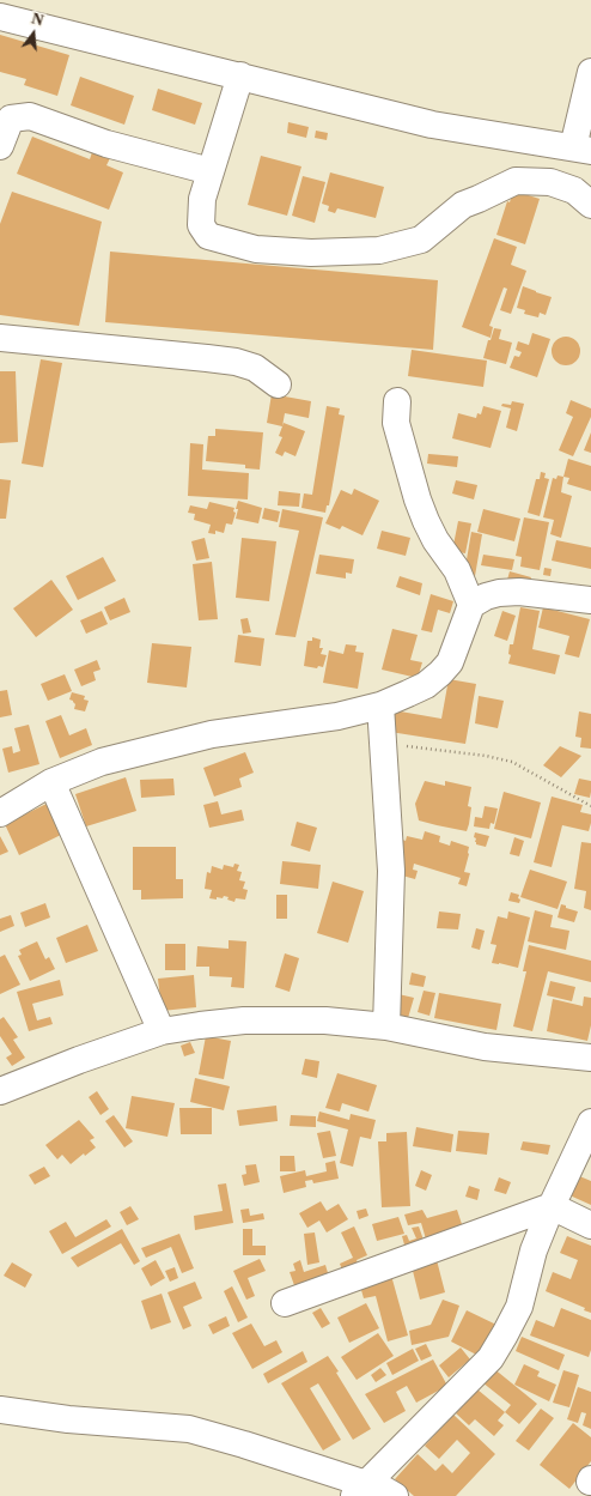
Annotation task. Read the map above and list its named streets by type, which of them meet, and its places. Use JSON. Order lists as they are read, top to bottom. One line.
{"north":"top"}
